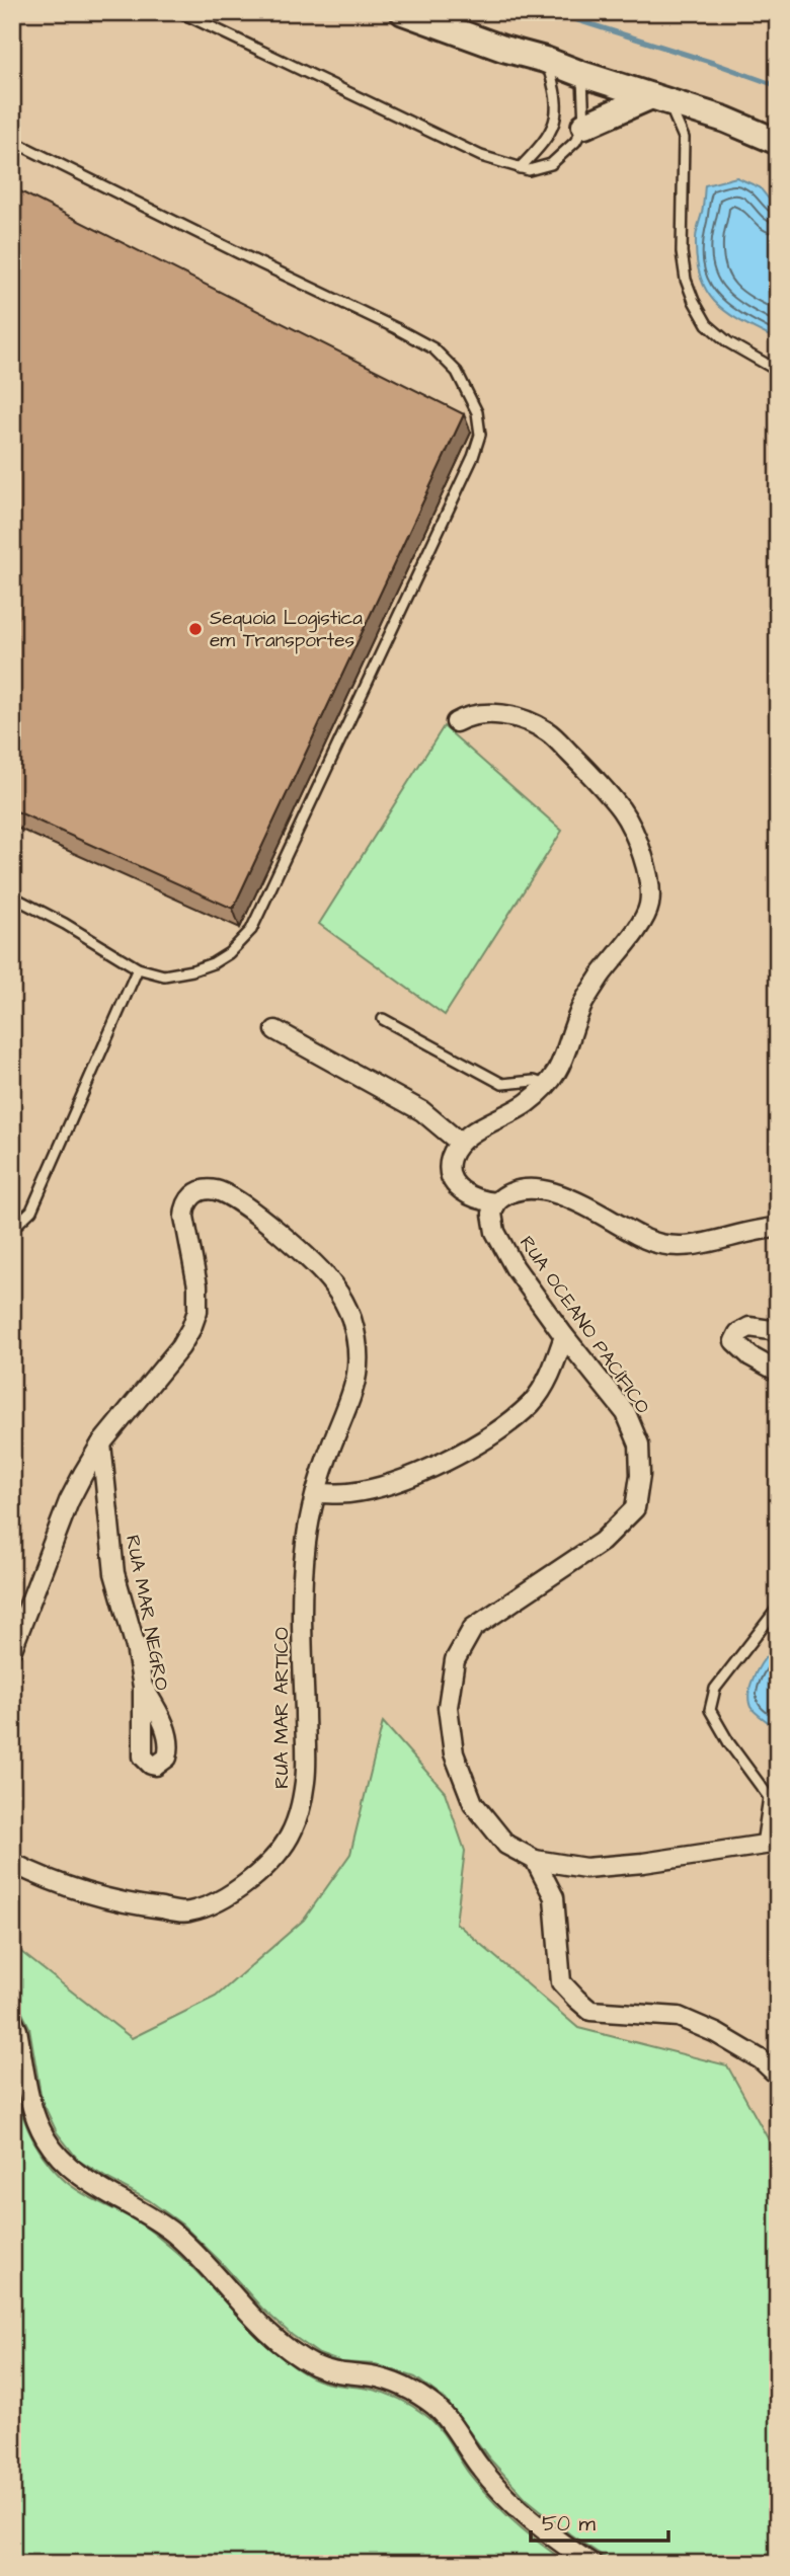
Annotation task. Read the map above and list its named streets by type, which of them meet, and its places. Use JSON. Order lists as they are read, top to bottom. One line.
{"streets":{"street":["RUA OCEANO PACÍFICO","RUA MAR NEGRO","RUA MAR ARTICO"]},"crossings":[["RUA MAR NEGRO","RUA MAR ARTICO"]],"places":["Sequoia Logistica em Transportes"],"scale_bar":"50 m"}
